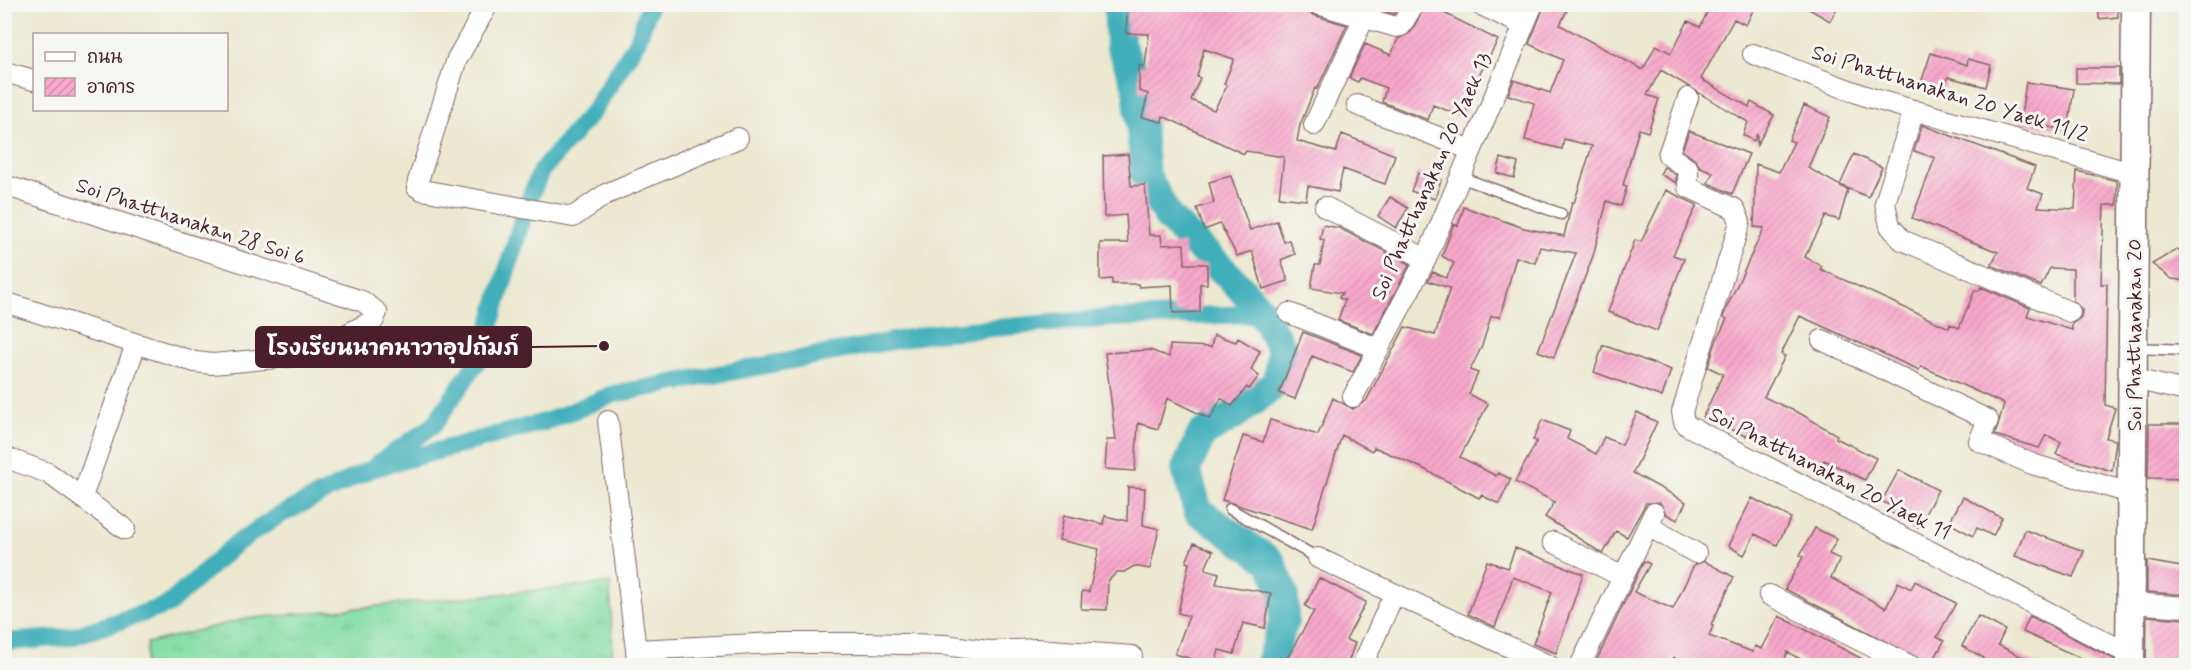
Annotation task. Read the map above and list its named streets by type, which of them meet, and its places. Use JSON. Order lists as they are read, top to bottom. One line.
{"streets":{"street":["Soi Phatthanakan 20 Yaek 11/2","Soi Phatthanakan 20 Yaek 13","Soi Phatthanakan 28 Soi 6","Soi Phatthanakan 20","Soi Phatthanakan 20 Yaek 11"]},"crossings":[["Soi Phatthanakan 20 Yaek 11/2","Soi Phatthanakan 20"],["Soi Phatthanakan 20","Soi Phatthanakan 20 Yaek 11"]],"places":["โรงเรียนนาคนาวาอุปถัมภ์"],"legend":["ถนน","อาคาร"]}
